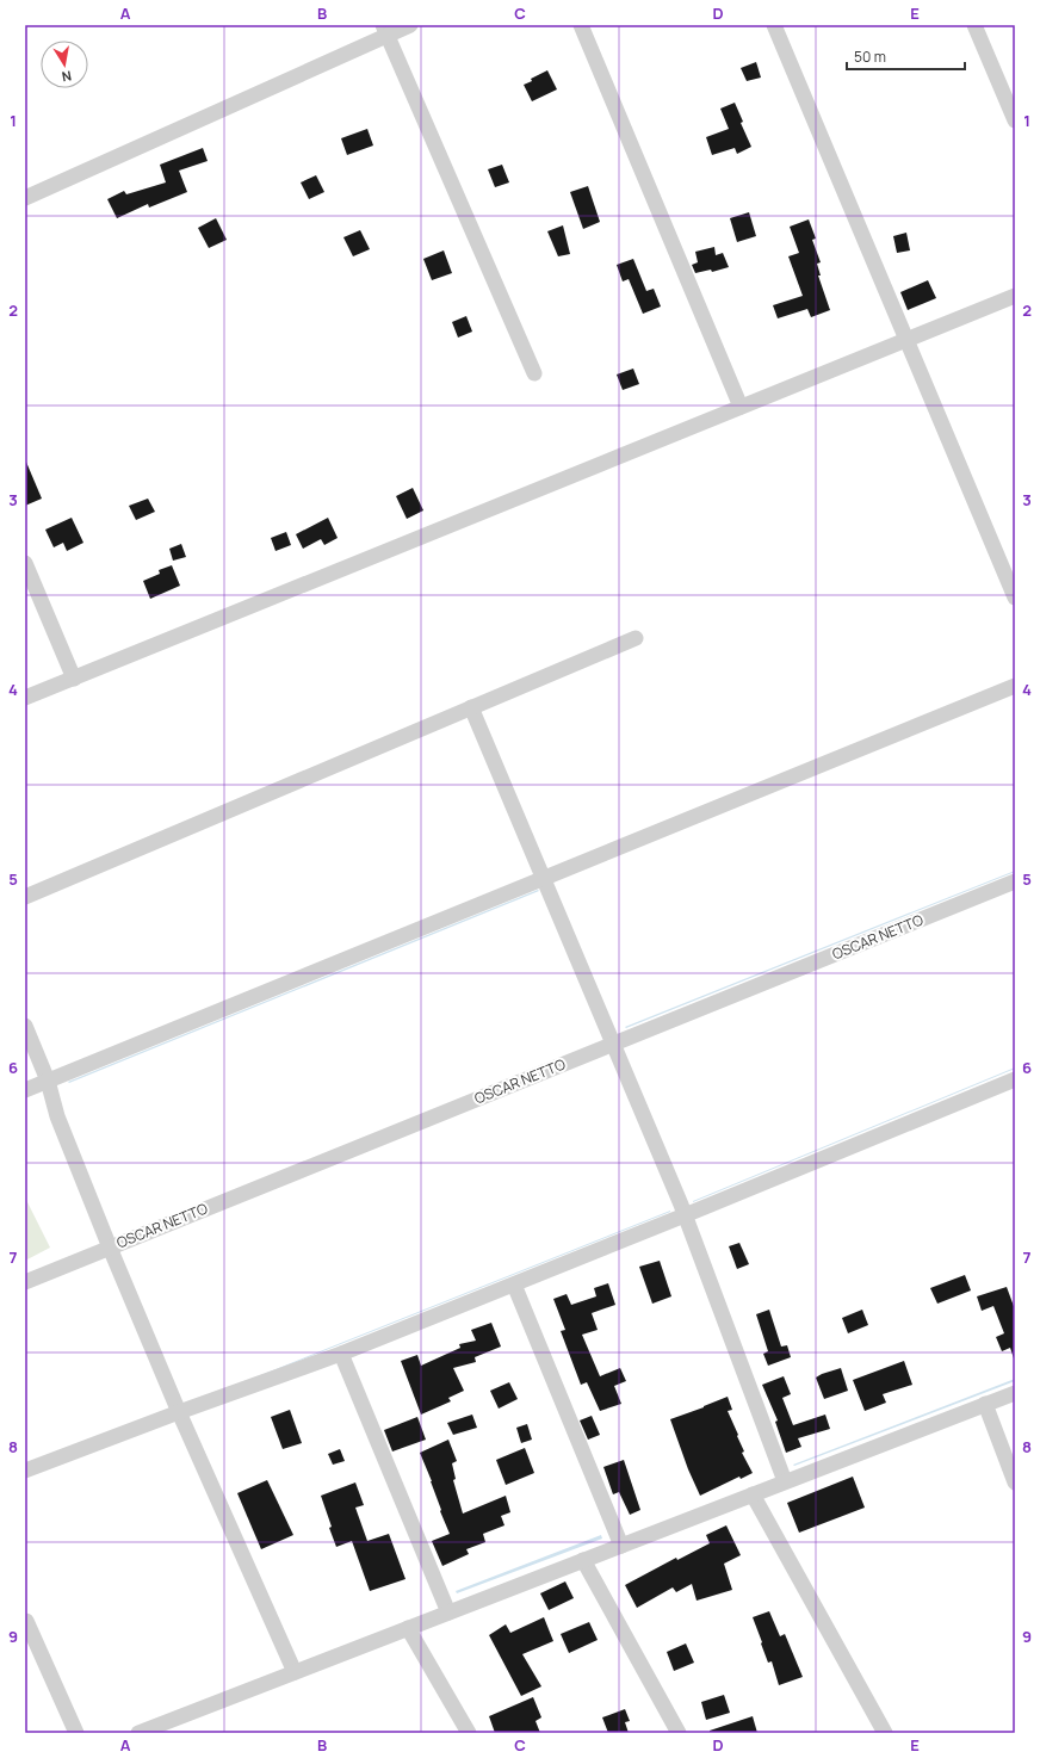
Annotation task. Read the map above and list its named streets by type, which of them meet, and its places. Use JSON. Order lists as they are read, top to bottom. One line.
{"streets":{"street":["OSCAR NETTO"]},"scale_bar":"50 m","north":"bottom","grid":{"columns":["A","B","C","D","E"],"rows":["1","2","3","4","5","6","7","8","9"]}}
